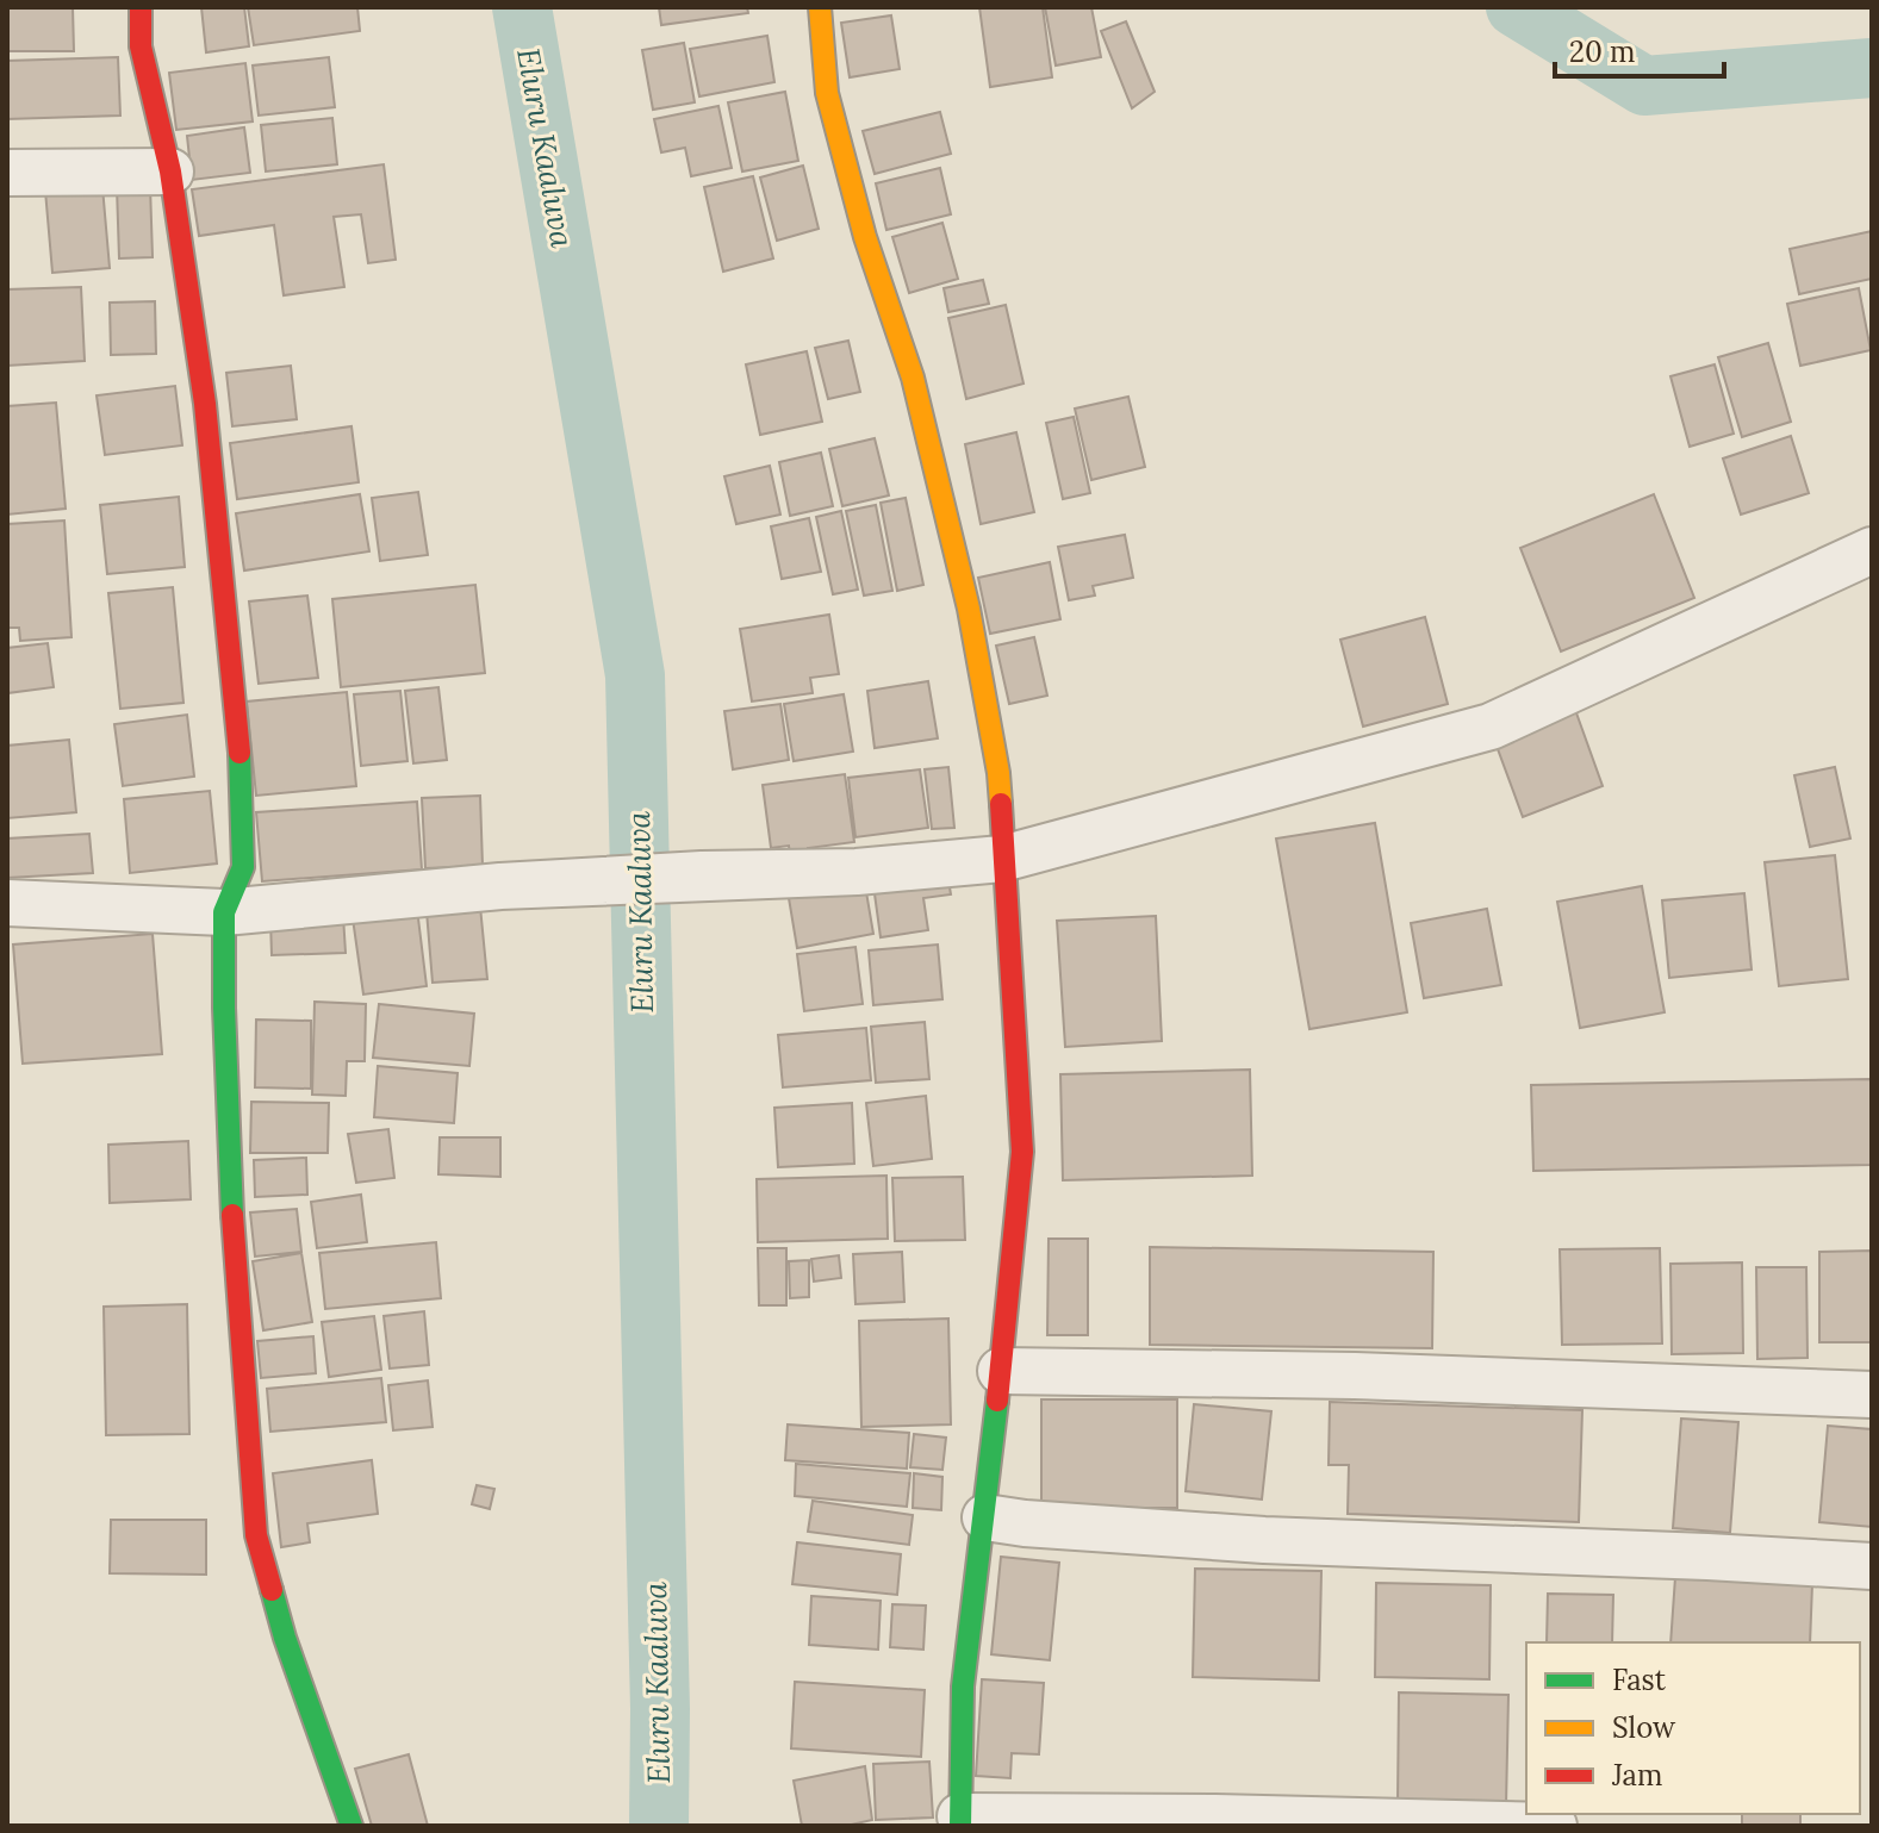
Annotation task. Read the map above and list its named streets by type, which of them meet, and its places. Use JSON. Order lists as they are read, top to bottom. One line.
{"water":["Eluru Kaaluva"],"legend":["Fast","Slow","Jam"],"scale_bar":"20 m"}
